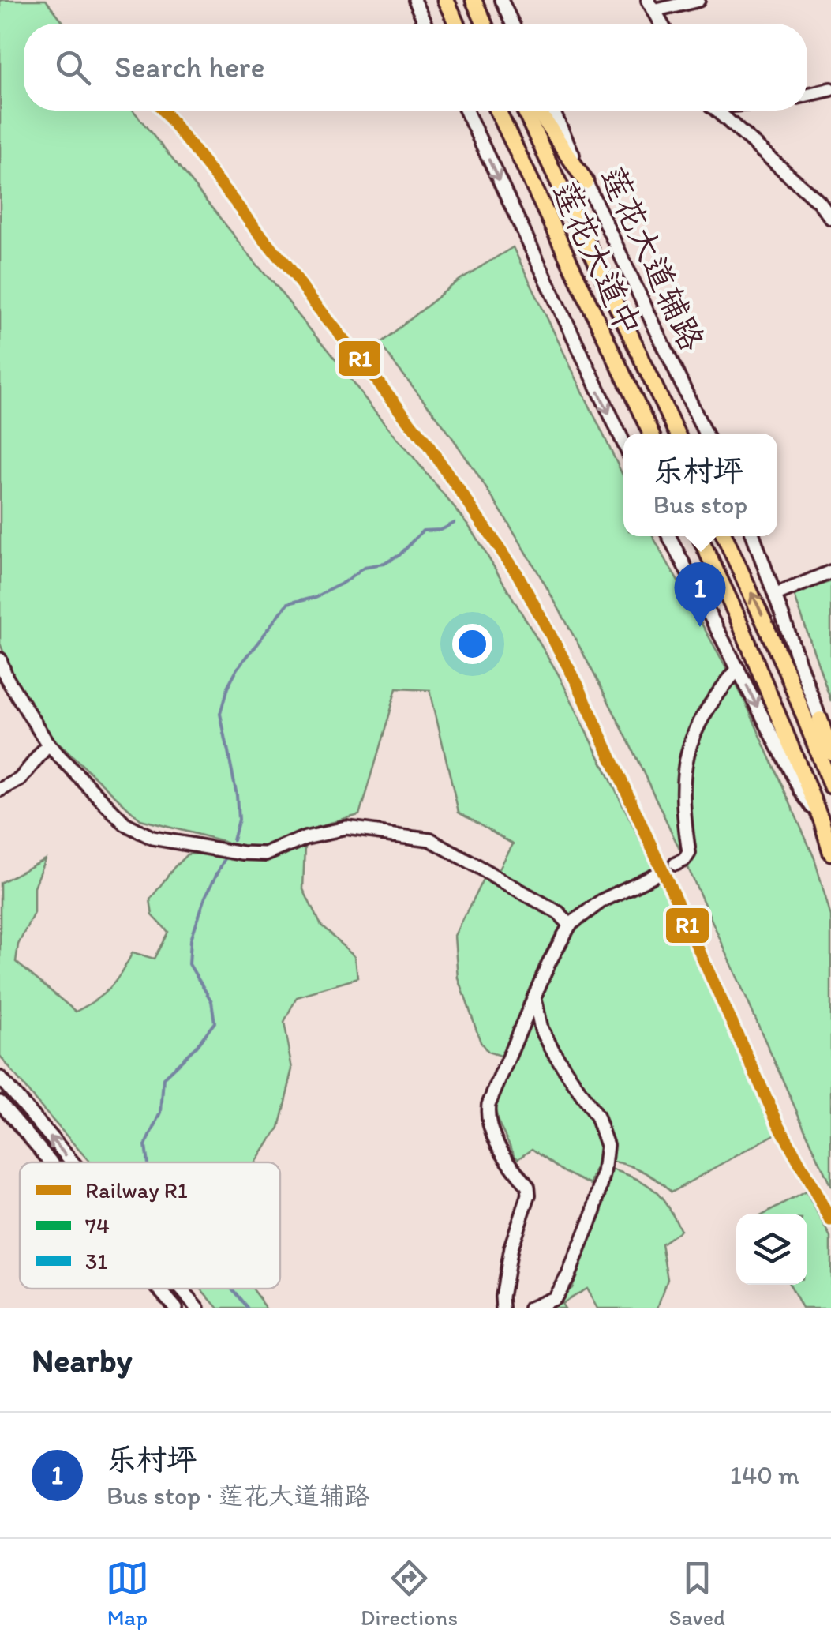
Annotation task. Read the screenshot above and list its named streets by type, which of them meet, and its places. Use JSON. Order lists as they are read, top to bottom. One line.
{"streets":{"main road":["莲花大道中"],"street":["莲花大道辅路"]},"lines":["rail line R1"],"legend":["Railway R1","74","31"],"page":{"search":"Search here","popup":["乐村坪","Bus stop"],"pins":"1","heading":"Nearby","list":[{"mark":"1","name":"乐村坪","note":"Bus stop · 莲花大道辅路","value":"140 m"}],"nav":["Map","Directions","Saved"]}}
